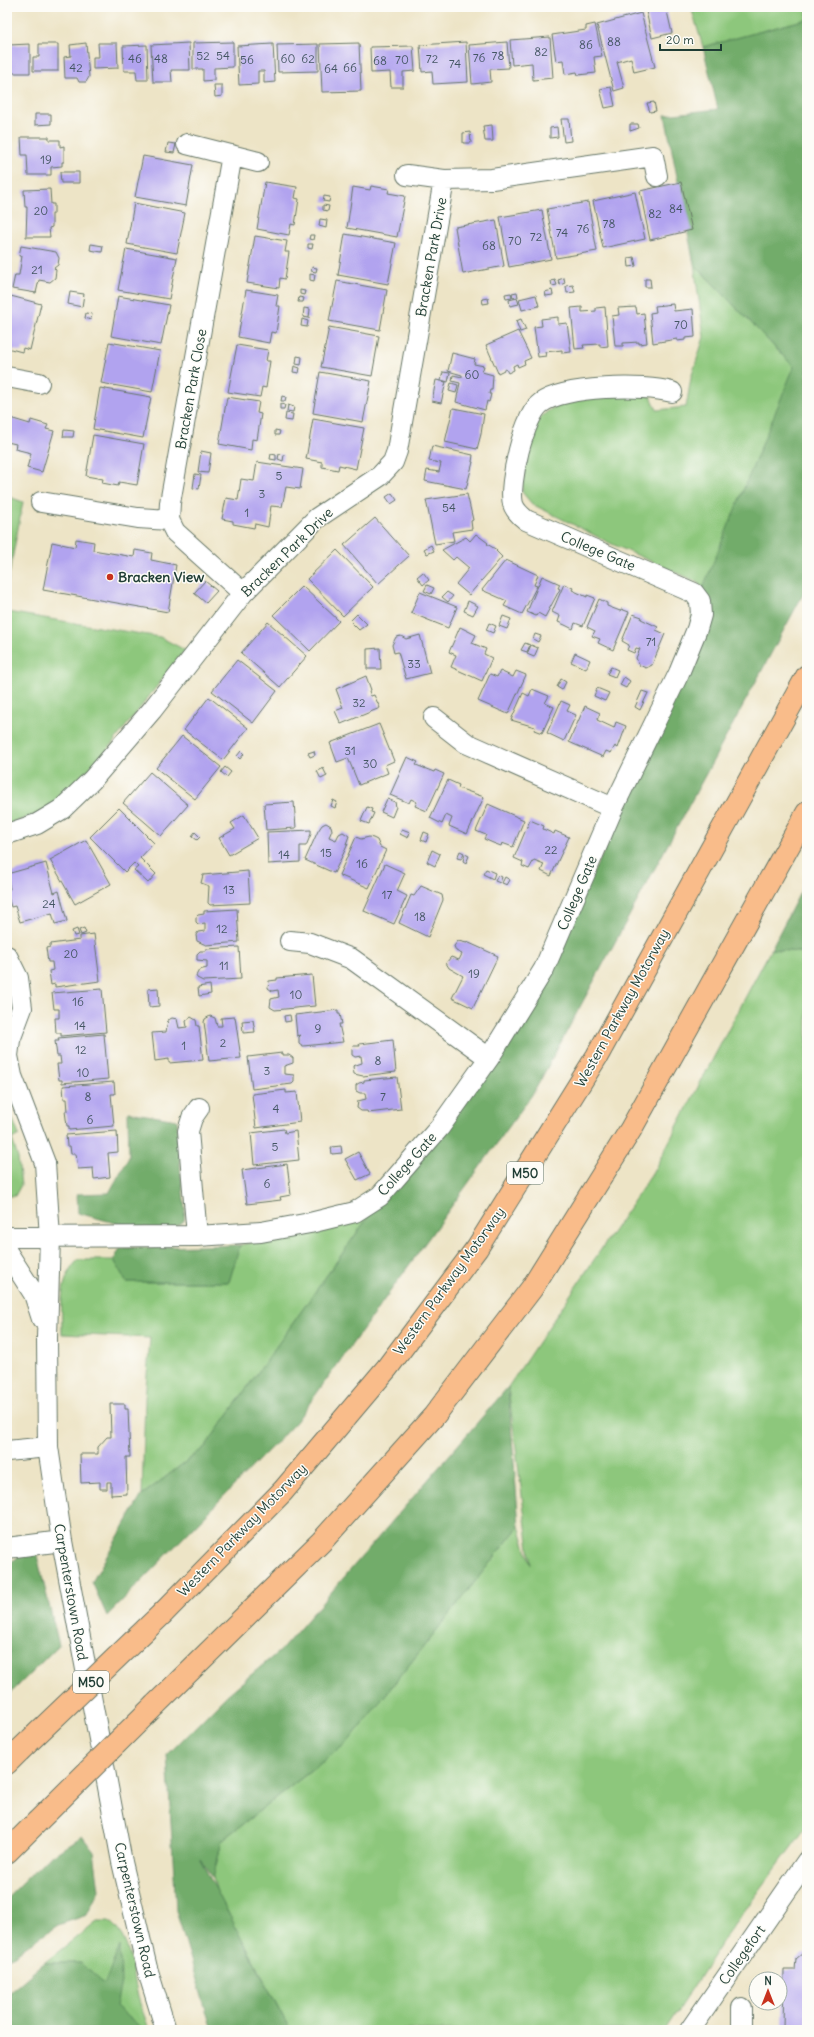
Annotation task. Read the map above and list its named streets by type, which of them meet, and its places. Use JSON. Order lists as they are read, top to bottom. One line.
{"streets":{"highway":["Western Parkway Motorway","M50"],"street":["Bracken Park Drive","Bracken Park Close","College Gate","Carpenterstown Road","Collegefort"]},"crossings":[["College Gate","Carpenterstown Road"]],"places":["Bracken View"],"house_numbers":["88","86","82","52","54","78","76","46","48","60","62","72","56","70","68","74","42","66","64","19","84","20","82","78","76","74","72","70","68","21","70","60","5","3","54","1","71","33","32","31","30","22","15","14","16","13","17","24","18","12","20","11","19","10","16","14","9","2","1","12","8","3","10","8","7","4","6","5","6"],"scale_bar":"20 m","north":"top"}
